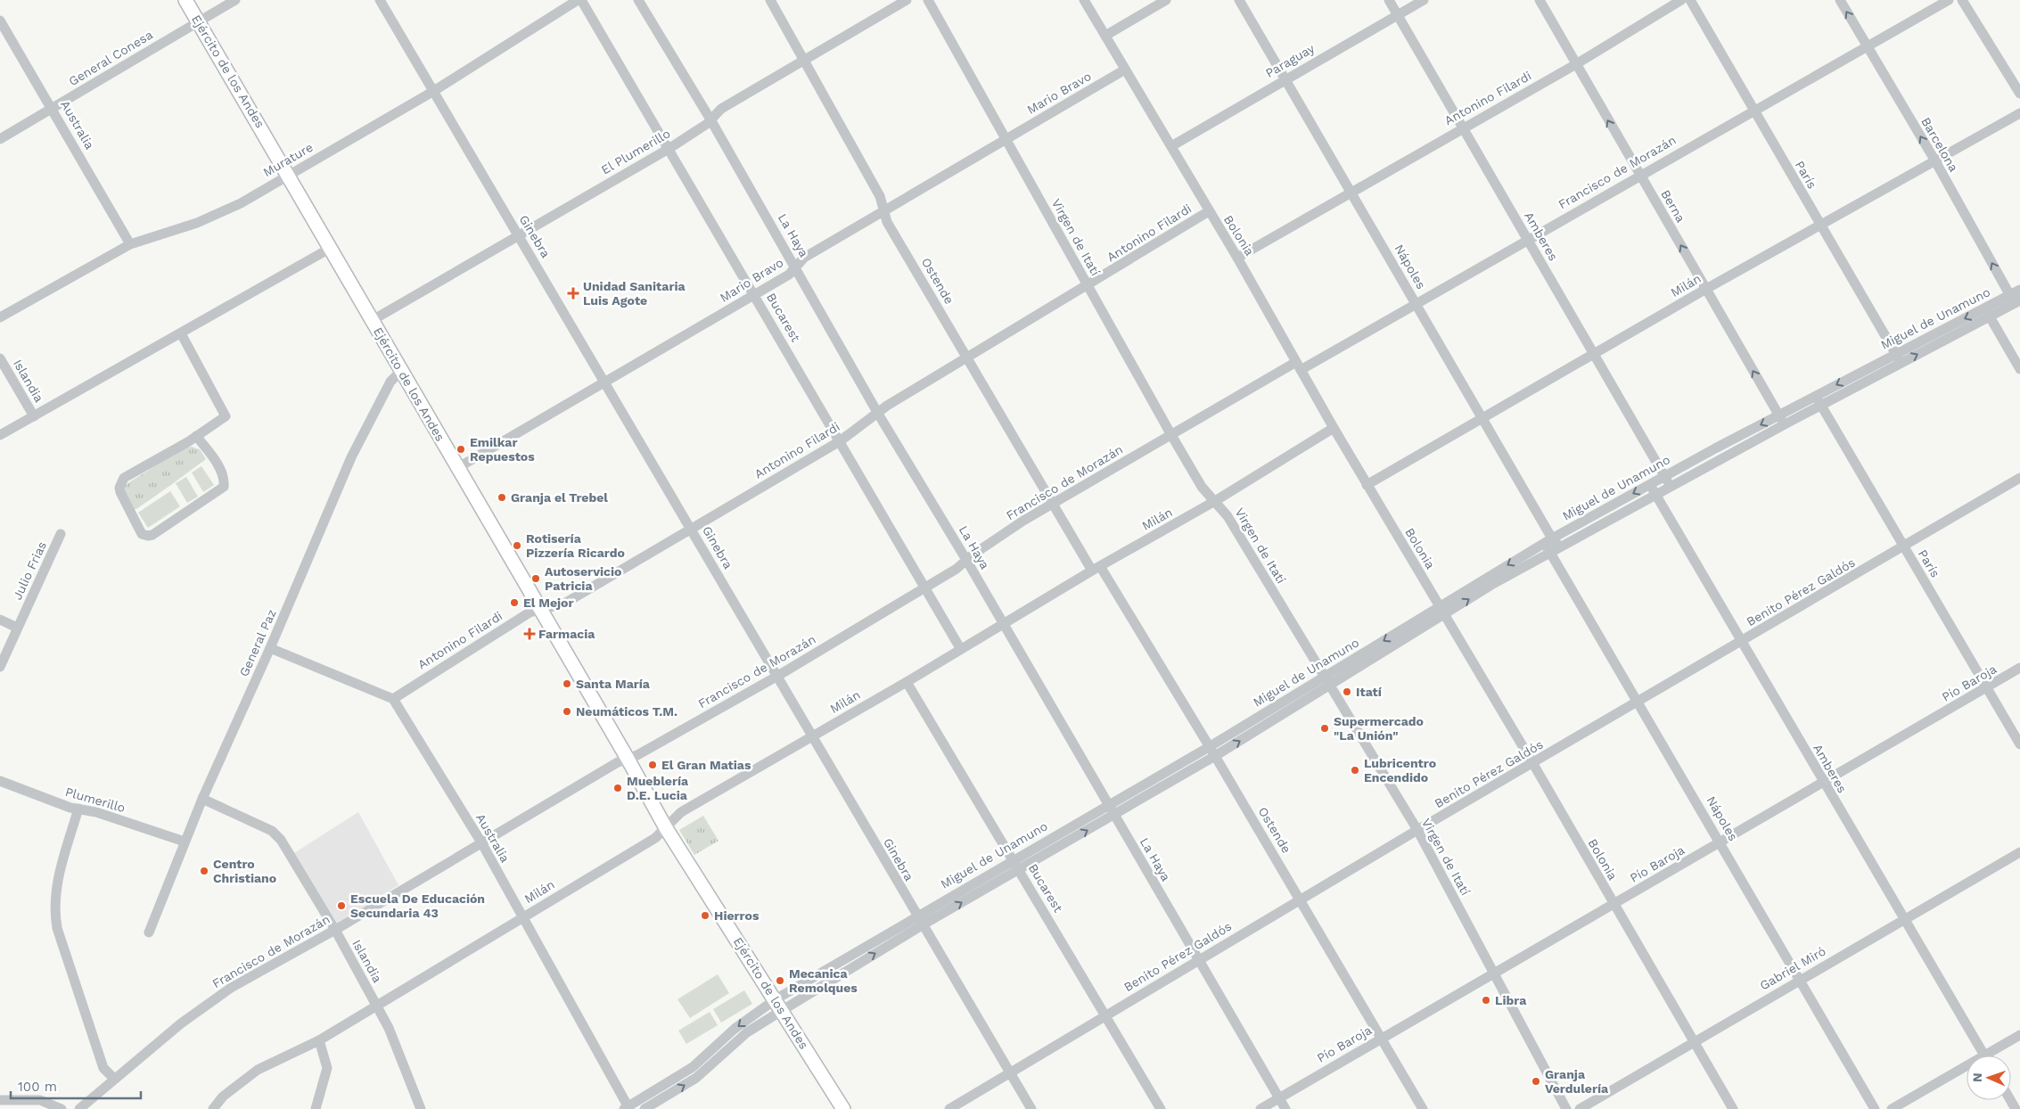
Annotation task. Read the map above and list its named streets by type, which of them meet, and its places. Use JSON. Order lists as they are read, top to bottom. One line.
{"streets":{"main road":["Ejército de los Andes"],"street":["General Conesa","Paraguay","Mario Bravo","Antonino Filardi","Australia","Barcelona","El Plumerillo","Murature","Francisco de Morazán","París","Berna","La Haya","Bolonia","Ginebra","Amberes","Virgen de Itatí","Nápoles","Ostende","Milán","Bucarest","Miguel de Unamuno","Islandia","Julio Frias","Benito Pérez Galdós","General Paz","Pío Baroja","Plumerillo","Gabriel Miró"]},"crossings":[["General Conesa","Ejército de los Andes"],["General Conesa","Australia"],["Paraguay","Bolonia"],["Paraguay","Amberes"],["Paraguay","Nápoles"],["Ejército de los Andes","Mario Bravo"],["Ejército de los Andes","Antonino Filardi"],["Ejército de los Andes","El Plumerillo"],["Ejército de los Andes","Murature"],["Ejército de los Andes","Francisco de Morazán"],["Ejército de los Andes","Milán"],["Ejército de los Andes","Miguel de Unamuno"],["Ejército de los Andes","General Paz"],["Mario Bravo","La Haya"],["Mario Bravo","Bolonia"],["Mario Bravo","Ginebra"],["Mario Bravo","Virgen de Itatí"],["Mario Bravo","Ostende"],["Mario Bravo","Bucarest"],["Antonino Filardi","Australia"],["Antonino Filardi","Berna"],["Antonino Filardi","La Haya"],["Antonino Filardi","Bolonia"],["Antonino Filardi","Ginebra"],["Antonino Filardi","Amberes"],["Antonino Filardi","Virgen de Itatí"],["Antonino Filardi","Nápoles"],["Antonino Filardi","Ostende"],["Antonino Filardi","Bucarest"],["Australia","Murature"],["Australia","Francisco de Morazán"],["Australia","Milán"],["Australia","Miguel de Unamuno"],["Barcelona","Francisco de Morazán"],["Barcelona","Milán"],["Barcelona","Miguel de Unamuno"],["El Plumerillo","La Haya"],["El Plumerillo","Ginebra"],["El Plumerillo","Ostende"],["El Plumerillo","Bucarest"],["Murature","Ginebra"],["Francisco de Morazán","París"],["Francisco de Morazán","Berna"],["Francisco de Morazán","La Haya"],["Francisco de Morazán","Bolonia"],["Francisco de Morazán","Ginebra"],["Francisco de Morazán","Amberes"],["Francisco de Morazán","Virgen de Itatí"],["Francisco de Morazán","Nápoles"],["Francisco de Morazán","Ostende"],["Francisco de Morazán","Bucarest"],["Francisco de Morazán","Islandia"],["París","Milán"],["París","Miguel de Unamuno"],["París","Benito Pérez Galdós"],["París","Pío Baroja"],["Berna","Milán"],["Berna","Miguel de Unamuno"],["La Haya","Milán"],["La Haya","Miguel de Unamuno"],["La Haya","Benito Pérez Galdós"],["La Haya","Pío Baroja"],["Bolonia","Milán"],["Bolonia","Miguel de Unamuno"],["Bolonia","Benito Pérez Galdós"],["Bolonia","Pío Baroja"],["Bolonia","Gabriel Miró"],["Ginebra","Milán"],["Ginebra","Miguel de Unamuno"],["Ginebra","Benito Pérez Galdós"],["Amberes","Milán"],["Amberes","Miguel de Unamuno"],["Amberes","Benito Pérez Galdós"],["Amberes","Pío Baroja"],["Amberes","Gabriel Miró"],["Virgen de Itatí","Milán"],["Virgen de Itatí","Miguel de Unamuno"],["Virgen de Itatí","Benito Pérez Galdós"],["Virgen de Itatí","Pío Baroja"],["Nápoles","Milán"],["Nápoles","Miguel de Unamuno"],["Nápoles","Benito Pérez Galdós"],["Nápoles","Pío Baroja"],["Nápoles","Gabriel Miró"],["Ostende","Milán"],["Ostende","Miguel de Unamuno"],["Ostende","Benito Pérez Galdós"],["Ostende","Pío Baroja"],["Milán","Bucarest"],["Milán","Islandia"],["Bucarest","Miguel de Unamuno"],["Bucarest","Benito Pérez Galdós"],["Islandia","General Paz"],["General Paz","Plumerillo"]],"one_way":["Barcelona","Berna"],"places":{"health":["Unidad Sanitaria Luis Agote","Farmacia"],"other":["Emilkar Repuestos","Granja el Trebel","Rotisería Pizzería Ricardo","Autoservicio Patricia","El Mejor","Santa María","Itatí","Neumáticos T.M.","Supermercado \"La Unión\"","El Gran Matias","Lubricentro Encendido","Mueblería D.E. Lucia","Centro Christiano","Escuela De Educación Secundaria 43","Hierros","Mecanica Remolques","Libra","Granja Verdulería"]},"scale_bar":"100 m","north":"left"}
